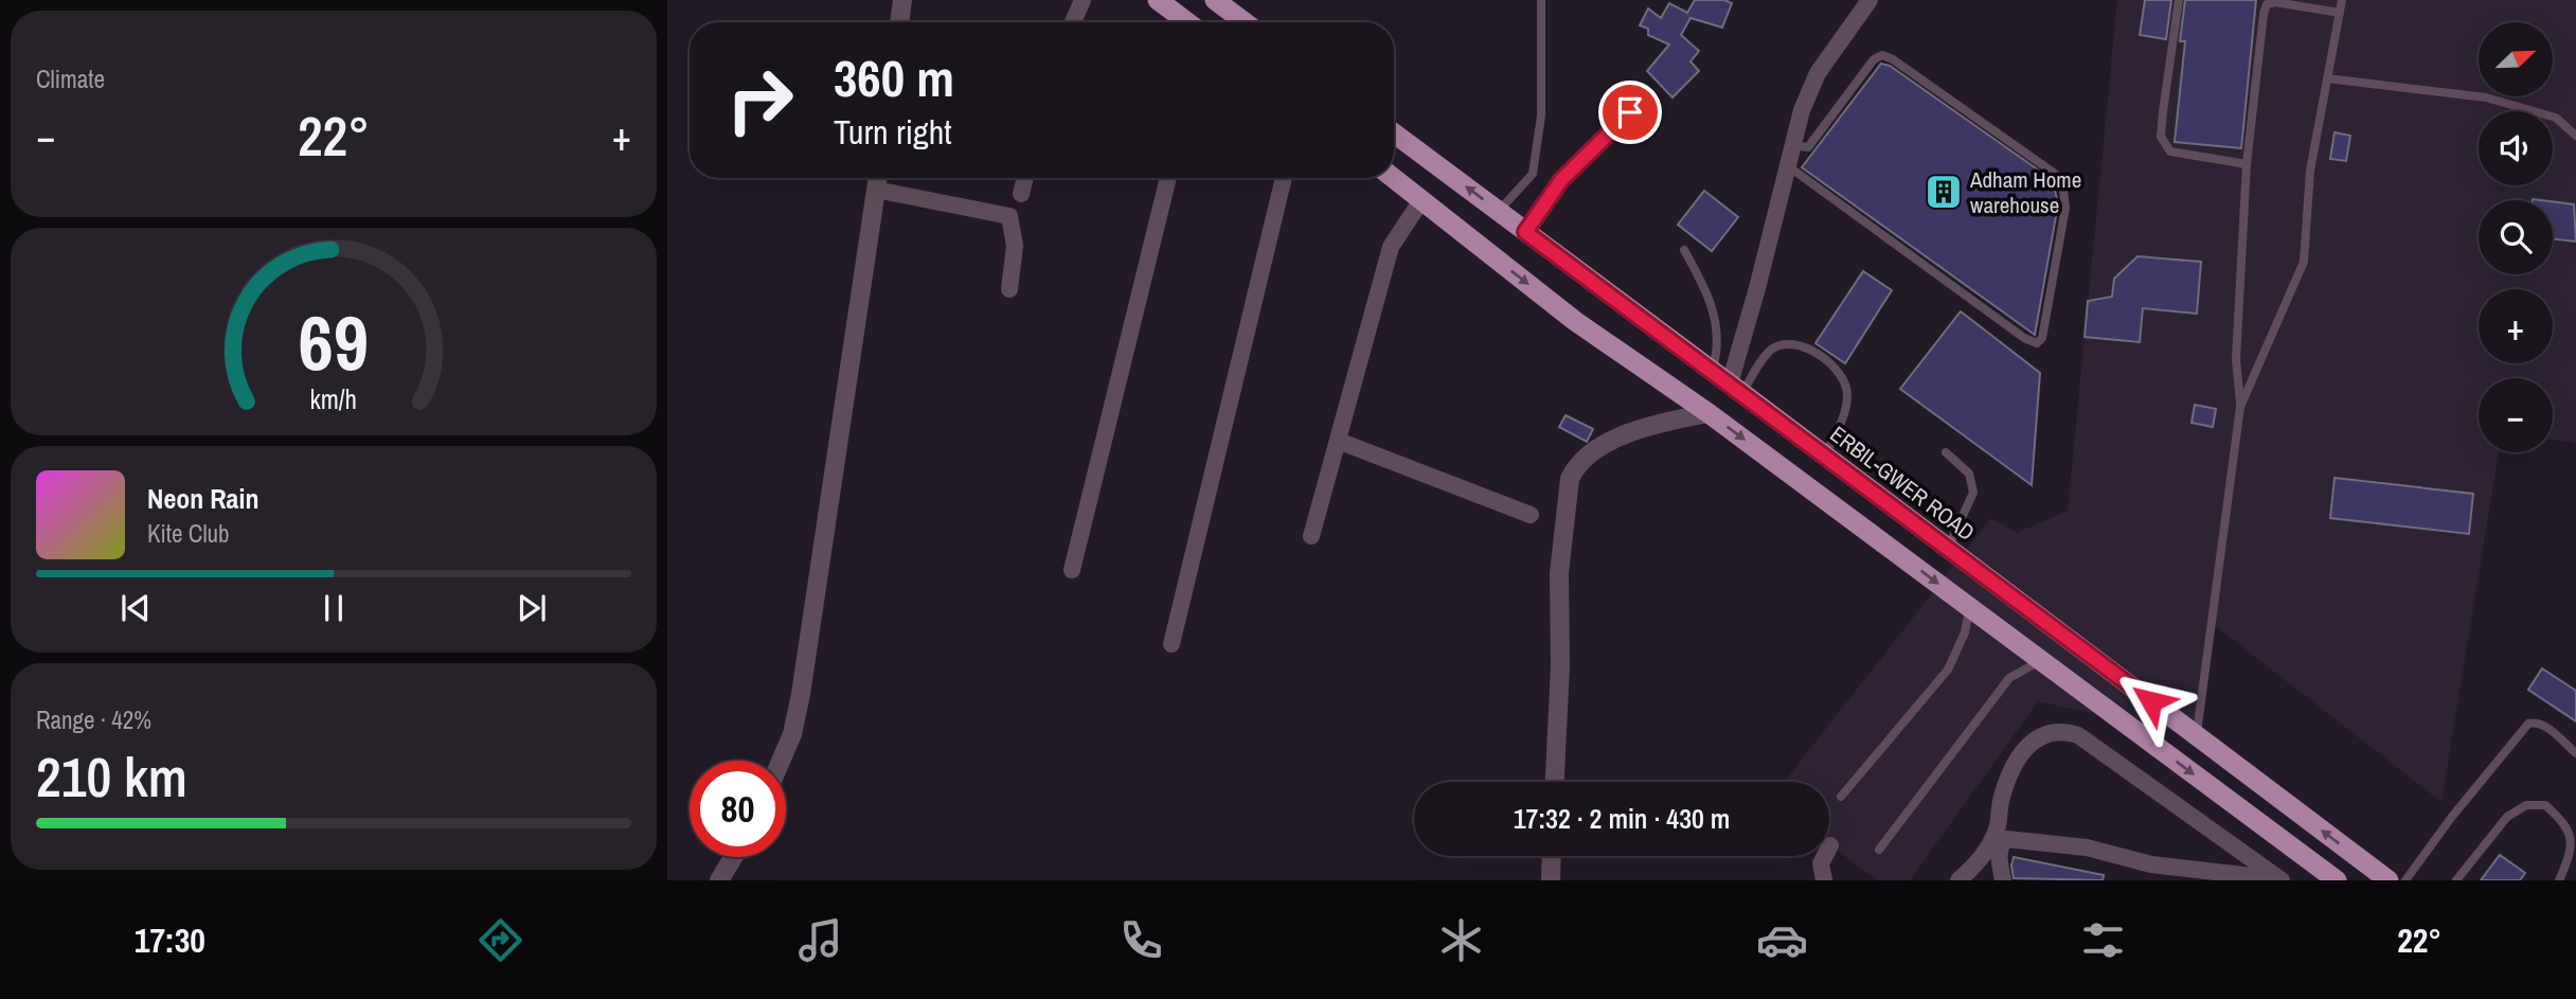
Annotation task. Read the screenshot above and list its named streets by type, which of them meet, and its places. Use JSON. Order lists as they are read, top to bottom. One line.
{"streets":{"highway":["ERBIL-GWER ROAD"]},"places":{"building":["Adham Home warehouse"]},"north":"top right","page":{"tile":["Climate",["Range · 42%","210 km"]],"map_buttons":["+","−"],"turn":["360 m","Turn right"],"heat":["−","22°","+"],"song":["Neon Rain","Kite Club"],"limit":"80","trip":"17:32 · 2 min · 430 m","tabs":["17:30","22°"],"gauge":["69","km/h"]}}
